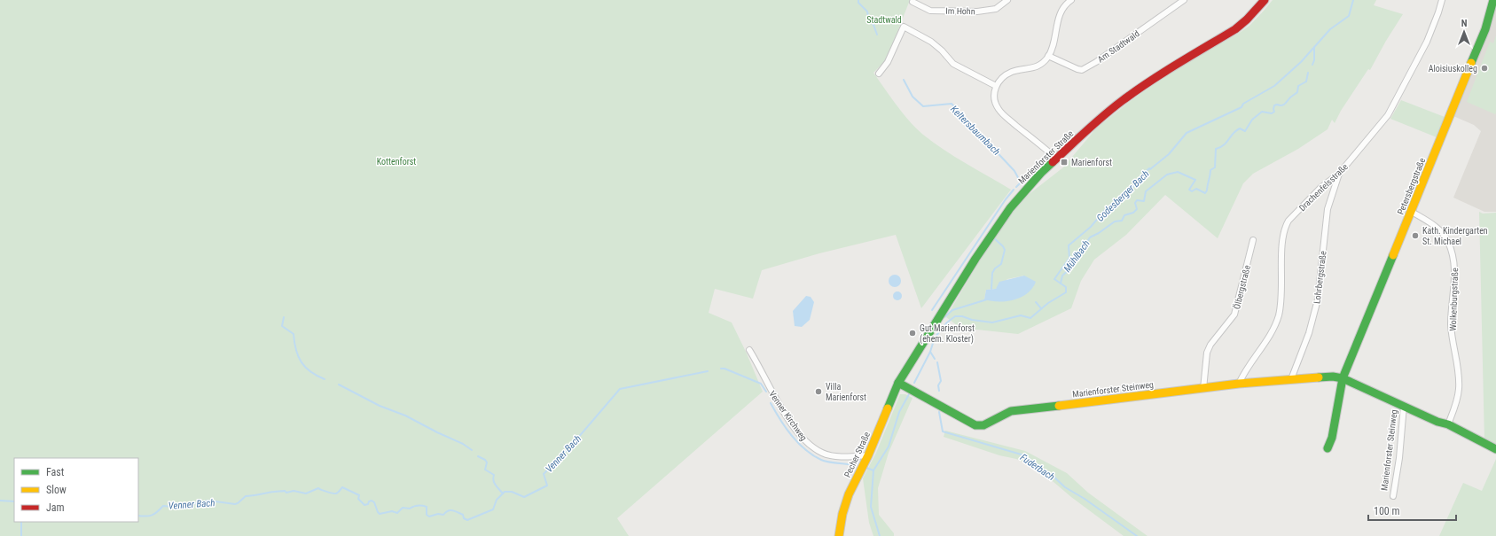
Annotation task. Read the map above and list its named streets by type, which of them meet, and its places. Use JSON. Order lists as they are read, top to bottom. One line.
{"streets":{"street":["Im Hohn","Am Stadtwald","Marienforster Straße","Petersbergstraße","Drachenfelsstraße","Lohrbergstraße","Ölbergstraße","Wolkenburgstraße","Marienforster Steinweg","Venner Kirchweg","Pecher Straße"]},"crossings":[["Marienforster Straße","Marienforster Steinweg"],["Marienforster Straße","Pecher Straße"],["Petersbergstraße","Wolkenburgstraße"],["Petersbergstraße","Marienforster Steinweg"],["Drachenfelsstraße","Lohrbergstraße"],["Drachenfelsstraße","Marienforster Steinweg"],["Lohrbergstraße","Marienforster Steinweg"],["Ölbergstraße","Marienforster Steinweg"],["Wolkenburgstraße","Marienforster Steinweg"],["Marienforster Steinweg","Pecher Straße"],["Venner Kirchweg","Pecher Straße"]],"water":["Keltersbaumbach","Godesberger Bach","Mühlbach","Venner Bach","Fuderbach"],"parks":["Stadtwald","Kottenforst"],"places":{"other":["Aloisiuskolleg","Kath. Kindergarten St. Michael","Gut Marienforst (ehem. Kloster)","Villa Marienforst"],"transit":["Marienforst"]},"legend":["Fast","Slow","Jam"],"scale_bar":"100 m","north":"top"}
